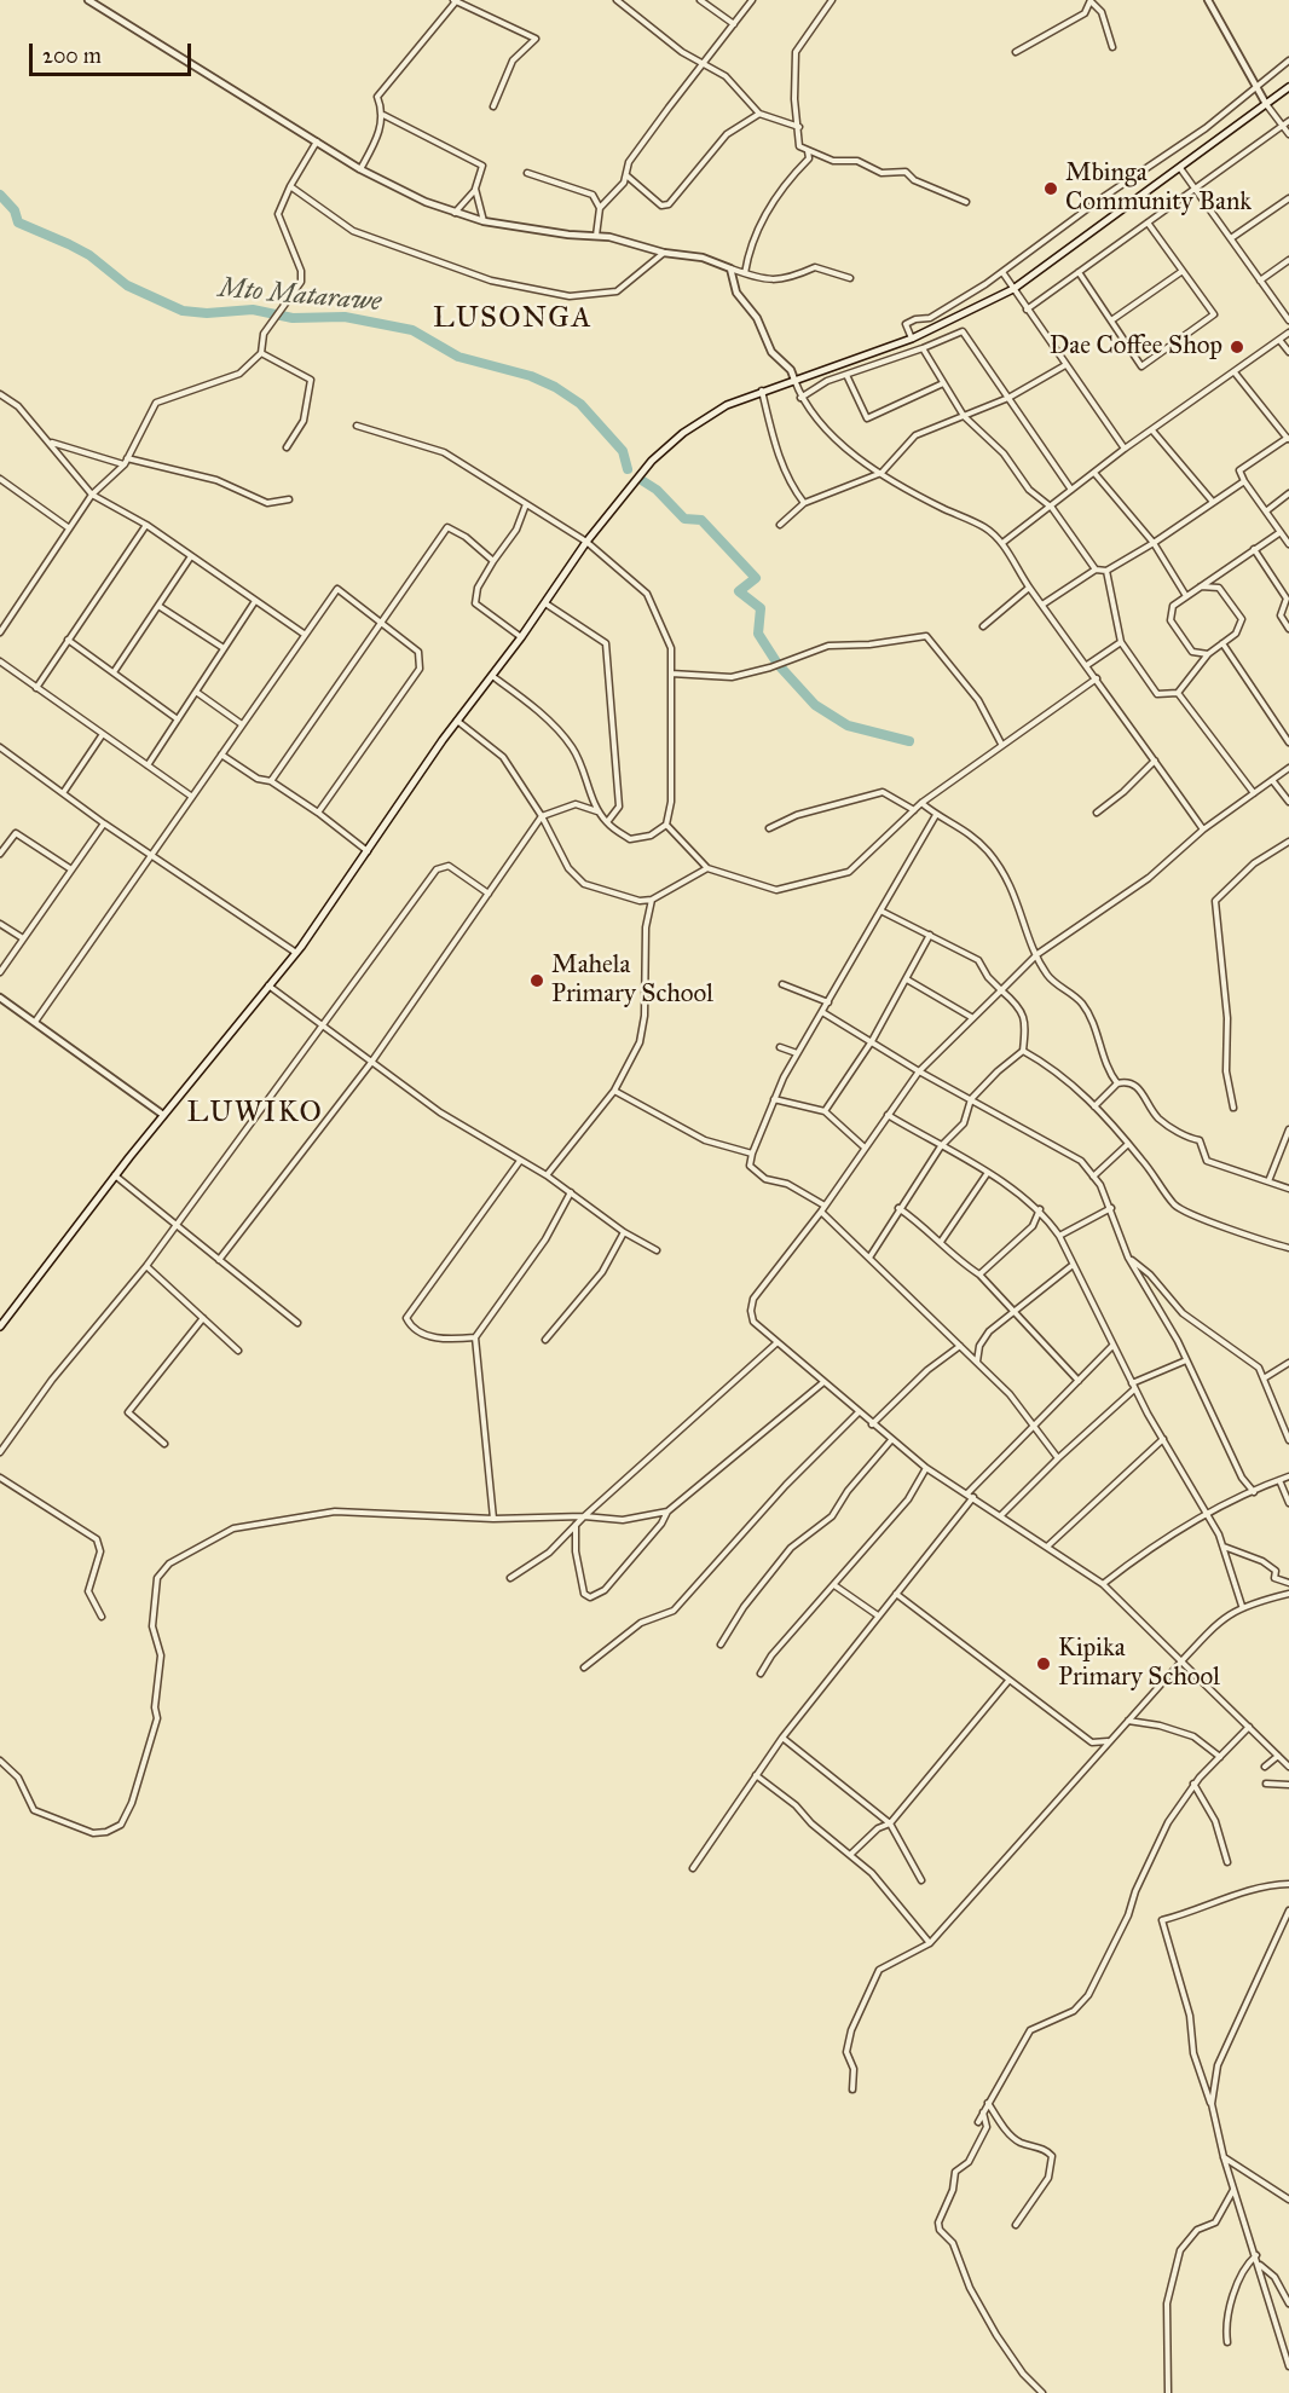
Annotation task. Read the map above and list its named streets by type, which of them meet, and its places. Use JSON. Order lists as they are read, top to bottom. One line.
{"districts":["LUSONGA","LUWIKO"],"water":["Mto Matarawe"],"places":["Mbinga Community Bank","Dae Coffee Shop","Mahela Primary School","Kipika Primary School"],"scale_bar":"200 m"}
